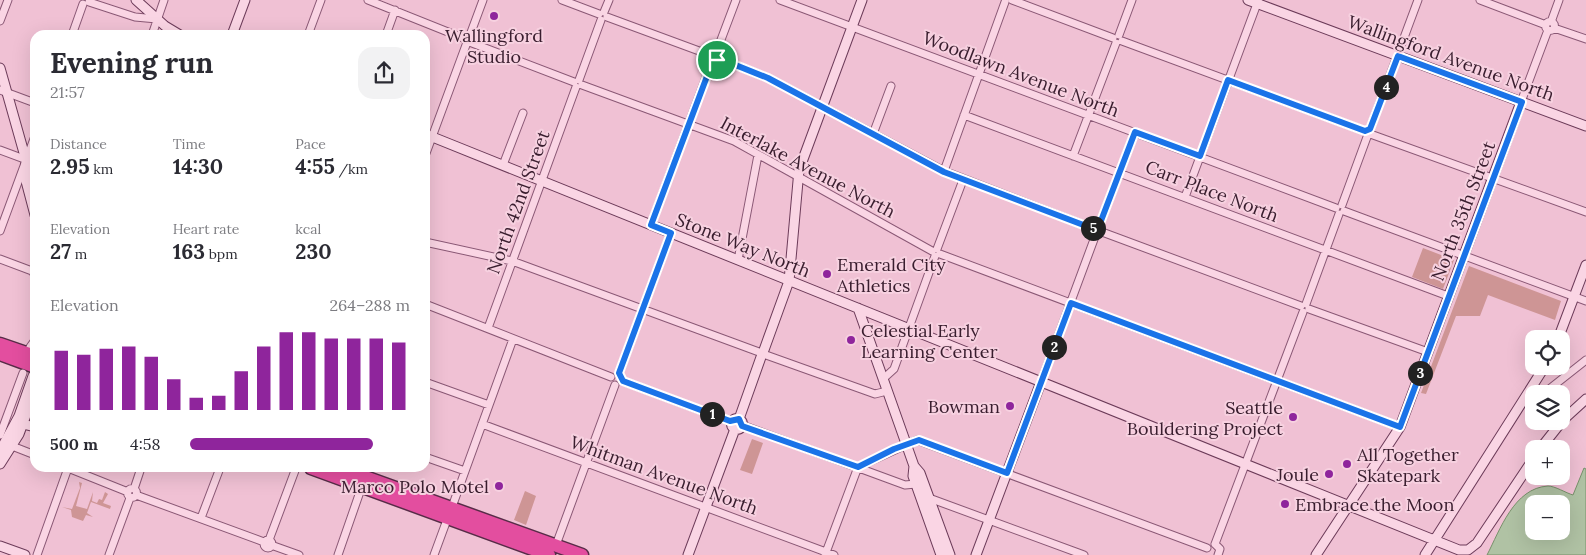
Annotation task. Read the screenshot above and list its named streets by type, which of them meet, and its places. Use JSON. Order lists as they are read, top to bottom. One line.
{"streets":{"street":["Wallingford Avenue North","Woodlawn Avenue North","Interlake Avenue North","Carr Place North","North 42nd Street","North 35th Street","Stone Way North","Whitman Avenue North"]},"crossings":[["Wallingford Avenue North","North 35th Street"],["Woodlawn Avenue North","North 35th Street"],["Interlake Avenue North","North 42nd Street"],["Interlake Avenue North","North 35th Street"],["Carr Place North","North 35th Street"],["North 42nd Street","Stone Way North"],["North 35th Street","Stone Way North"]],"places":["Wallingford Studio","Emerald City Athletics","Celestial Early Learning Center","Bowman","Seattle Bouldering Project","All Together Skatepark","Joule","Marco Polo Motel","Embrace the Moon"],"page":{"heading":["Evening run","21:57"],"pins":["4","5","2","3","1"],"stats":[["Distance","2.95 km"],["Time","14:30"],["Pace","4:55 /km"],["Elevation","27 m"],["Heart rate","163 bpm"],["kcal","230"]],"chart":["Elevation","264–288 m"],"map_buttons":["+","−"],"list":[{"name":"500 m","note":"4:58"}]}}
